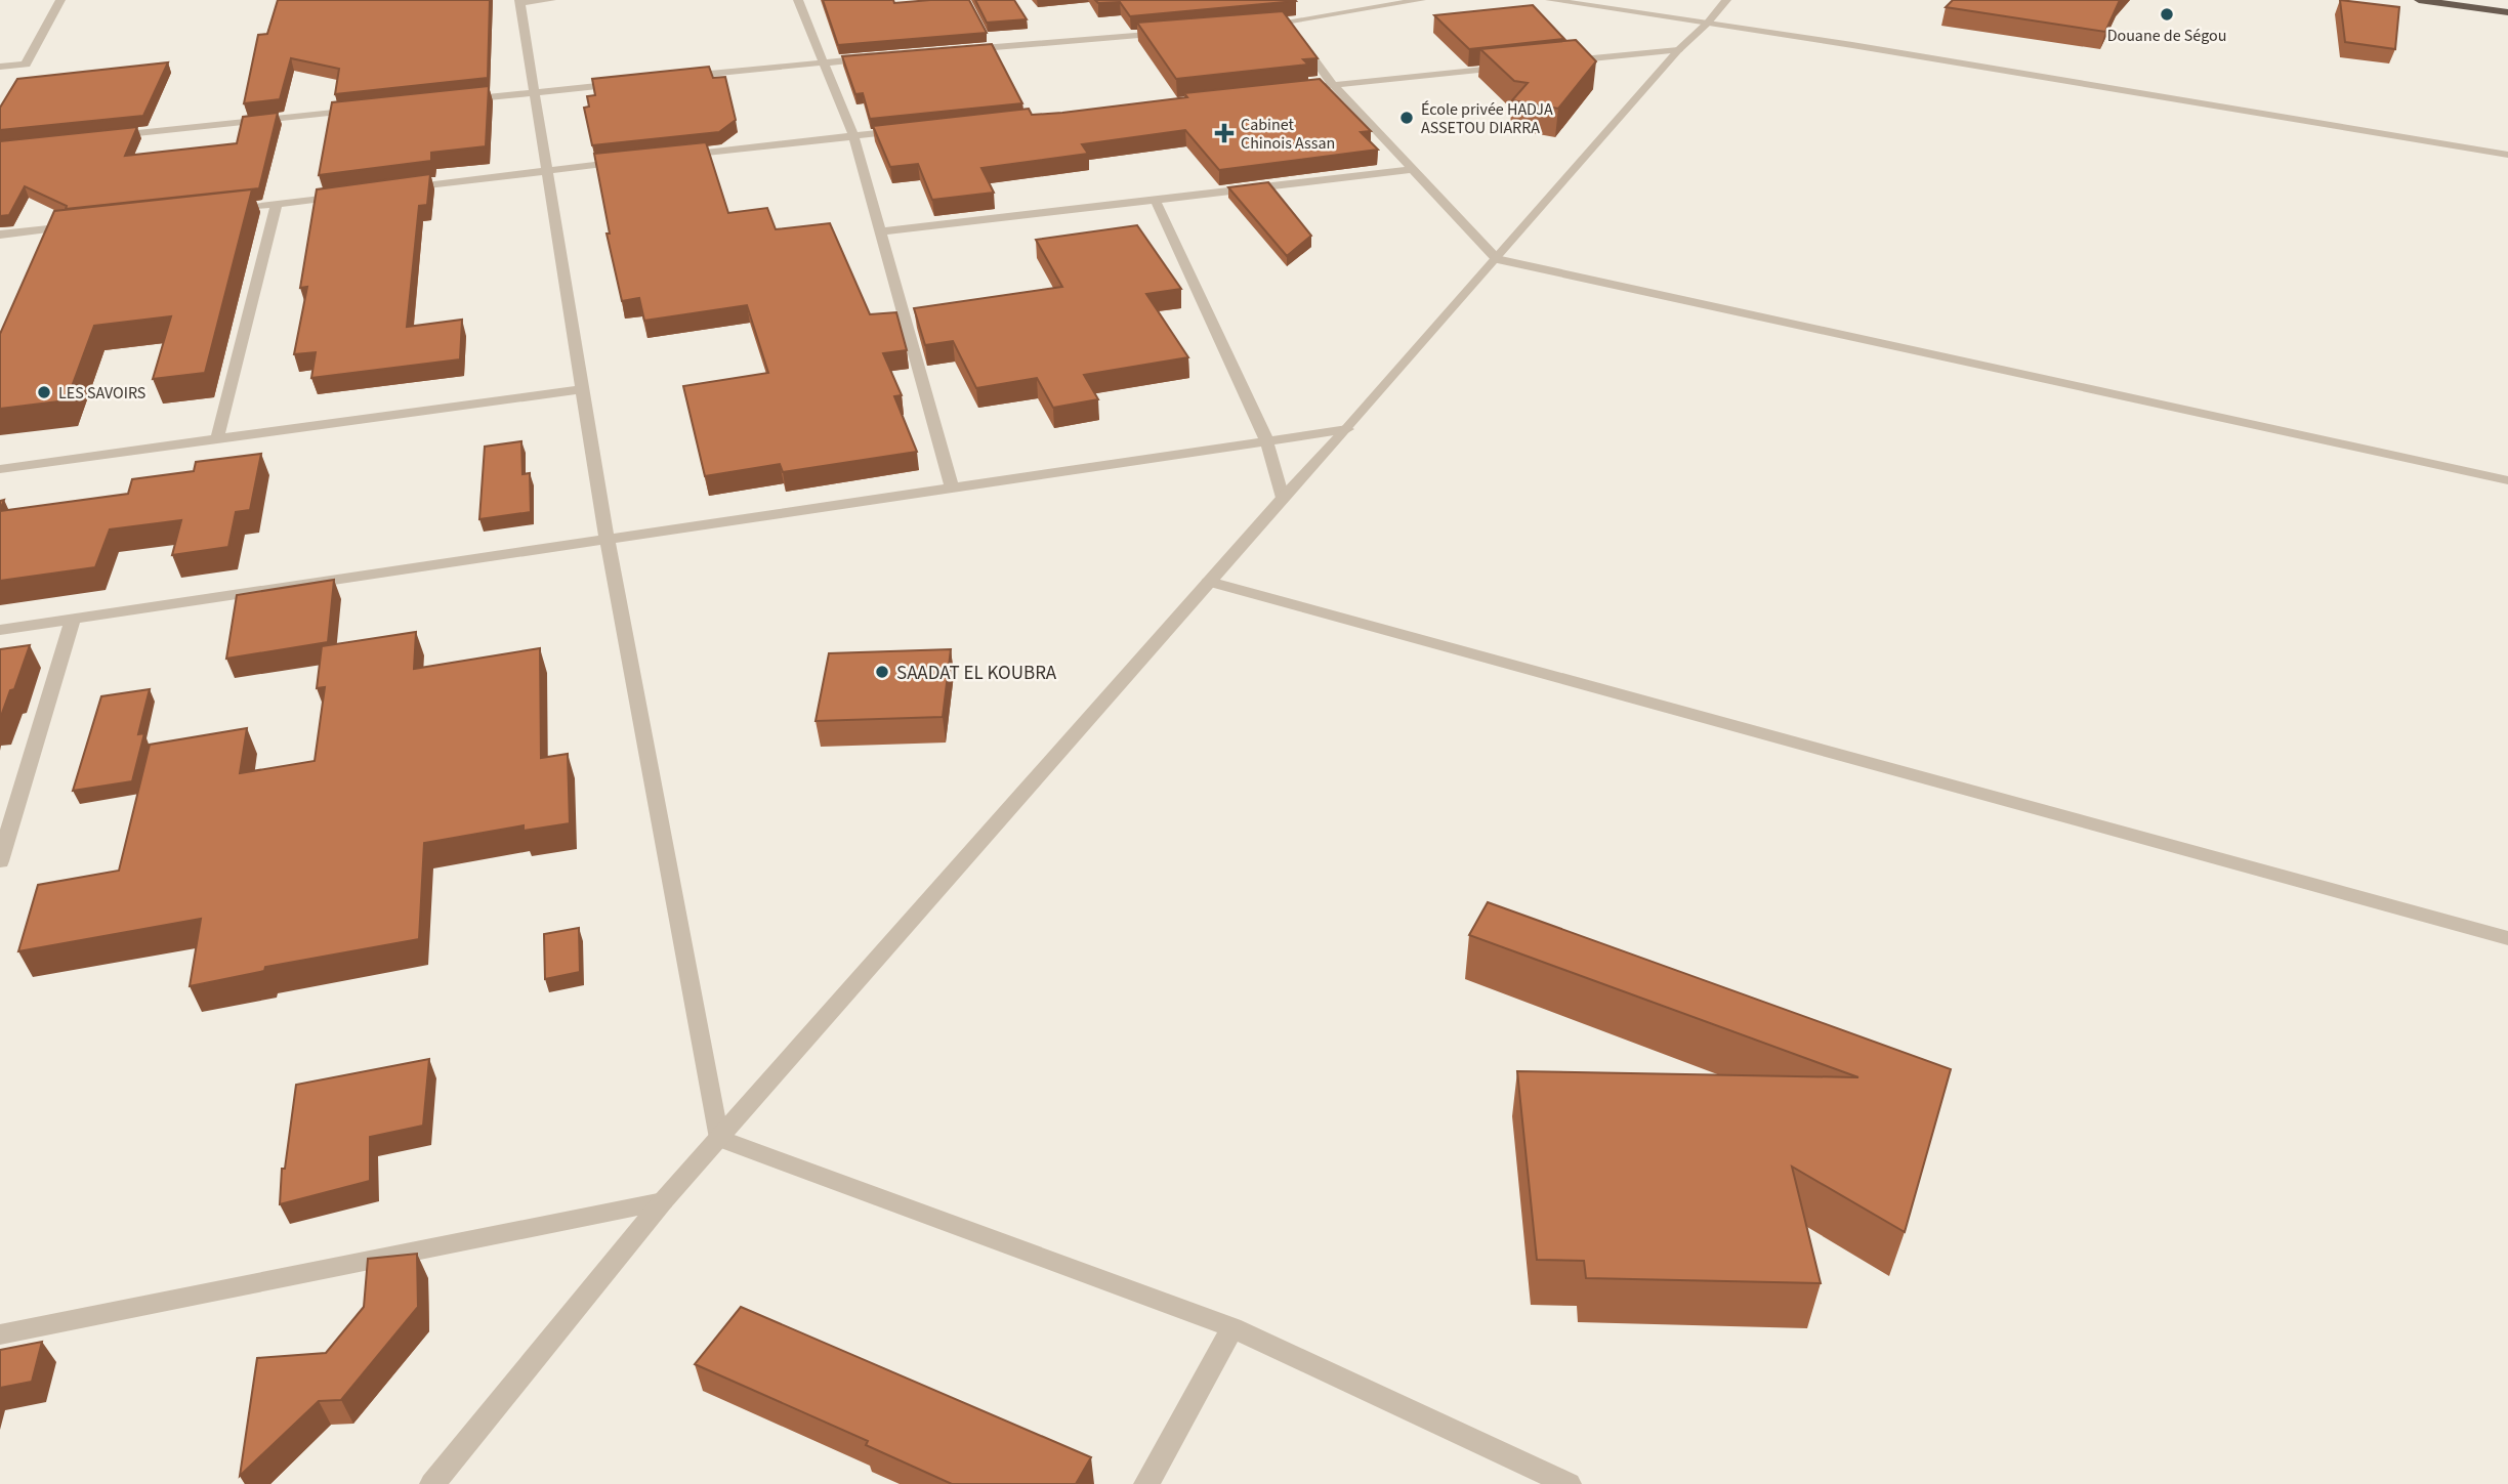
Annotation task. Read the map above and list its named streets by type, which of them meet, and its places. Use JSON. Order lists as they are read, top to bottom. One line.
{"places":{"other":["Douane de Ségou","École privée HADJA ASSETOU DIARRA","LES SAVOIRS","SAADAT EL KOUBRA"],"health":["Cabinet Chinois Assan"]}}
